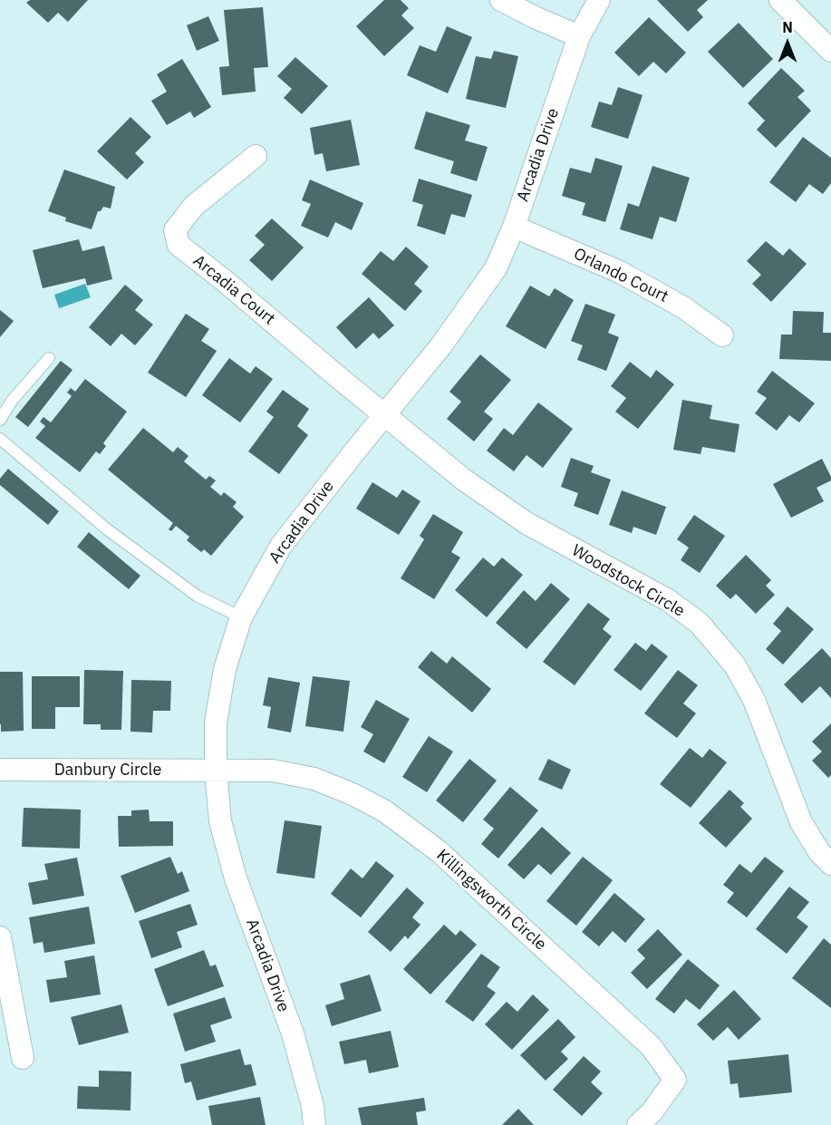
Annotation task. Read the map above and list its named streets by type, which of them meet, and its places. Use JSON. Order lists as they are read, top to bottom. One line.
{"streets":{"street":["Arcadia Drive","Orlando Court","Arcadia Court","Woodstock Circle","Danbury Circle","Killingsworth Circle"]},"crossings":[["Arcadia Drive","Orlando Court"],["Arcadia Drive","Arcadia Court"],["Arcadia Drive","Woodstock Circle"],["Arcadia Drive","Danbury Circle"],["Arcadia Drive","Killingsworth Circle"],["Arcadia Court","Woodstock Circle"],["Danbury Circle","Killingsworth Circle"]],"north":"top"}
